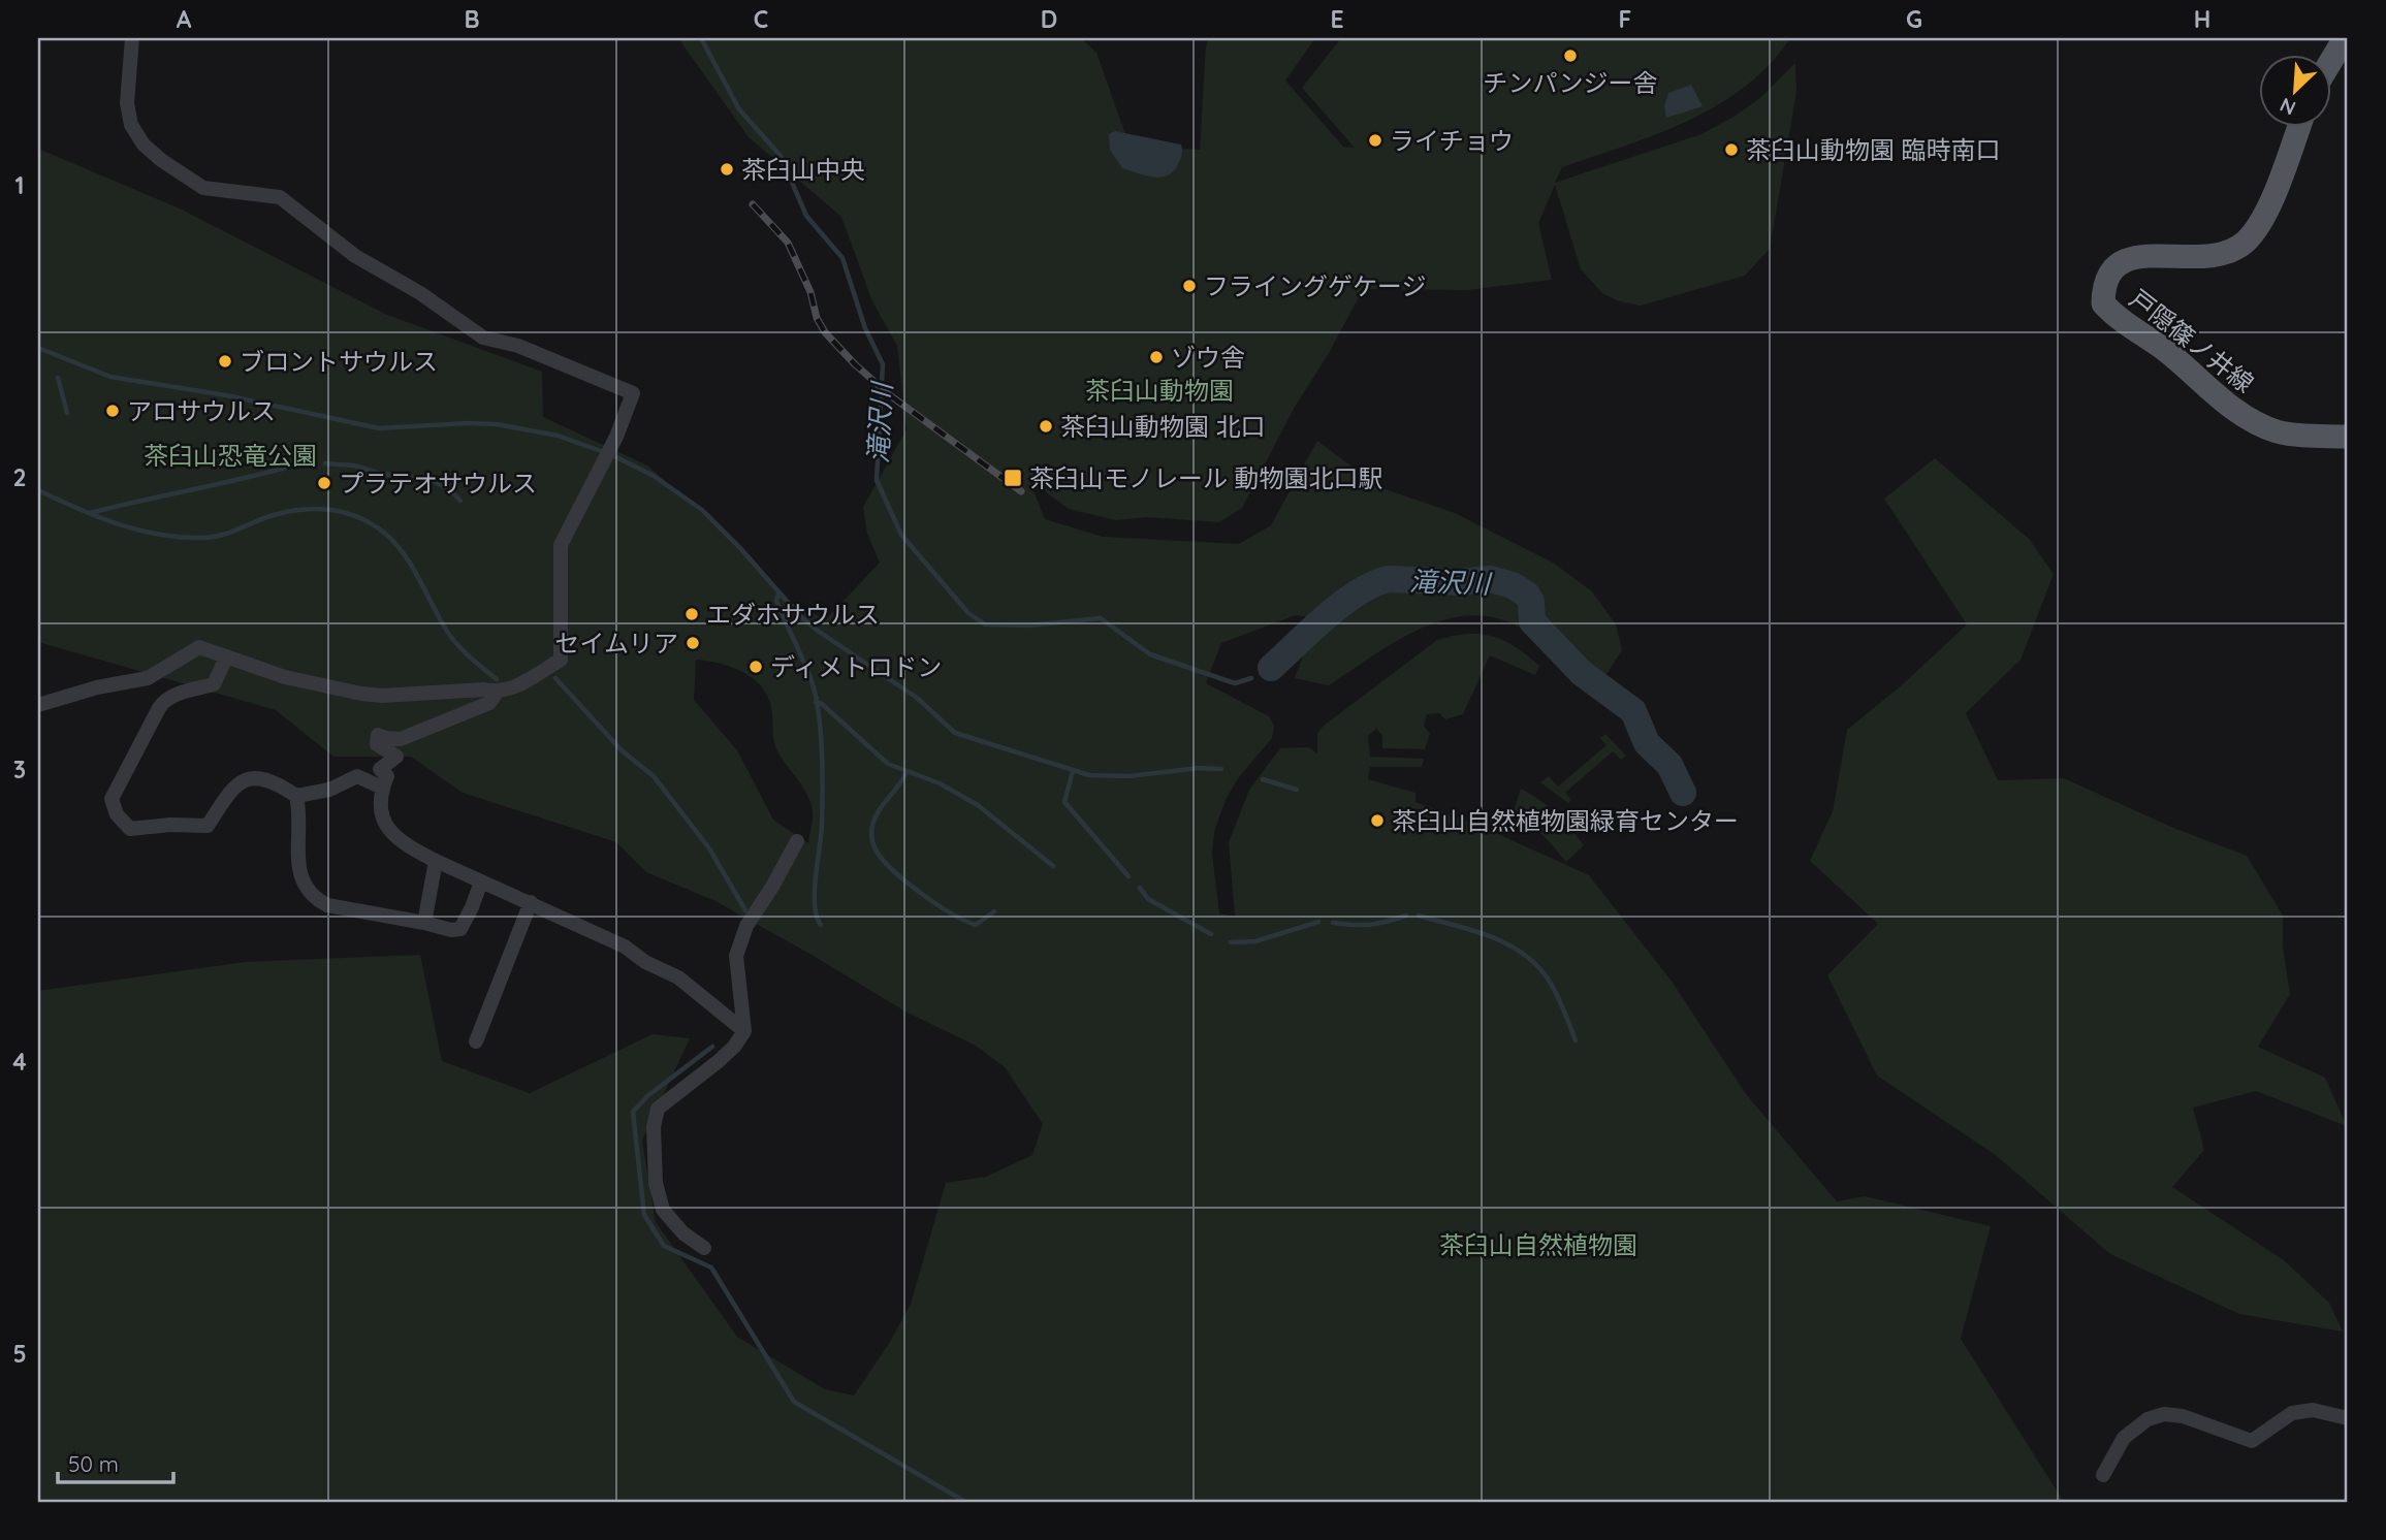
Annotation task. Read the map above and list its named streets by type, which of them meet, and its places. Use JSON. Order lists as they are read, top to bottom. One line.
{"streets":{"main road":["戸隠篠ノ井線"]},"water":["滝沢川"],"parks":["茶臼山動物園","茶臼山恐竜公園","茶臼山自然植物園"],"places":{"other":["チンパンジー舎","ライチョウ","茶臼山動物園 臨時南口","茶臼山中央","フライングゲケージ","ゾウ舎","ブロントサウルス","アロサウルス","茶臼山動物園 北口","プラテオサウルス","エダホサウルス","セイムリア","ディメトロドン","茶臼山自然植物園緑育センター"],"transit":["茶臼山モノレール 動物園北口駅"]},"scale_bar":"50 m","north":"bottom left","grid":{"columns":["A","B","C","D","E","F","G","H"],"rows":["1","2","3","4","5"]}}
